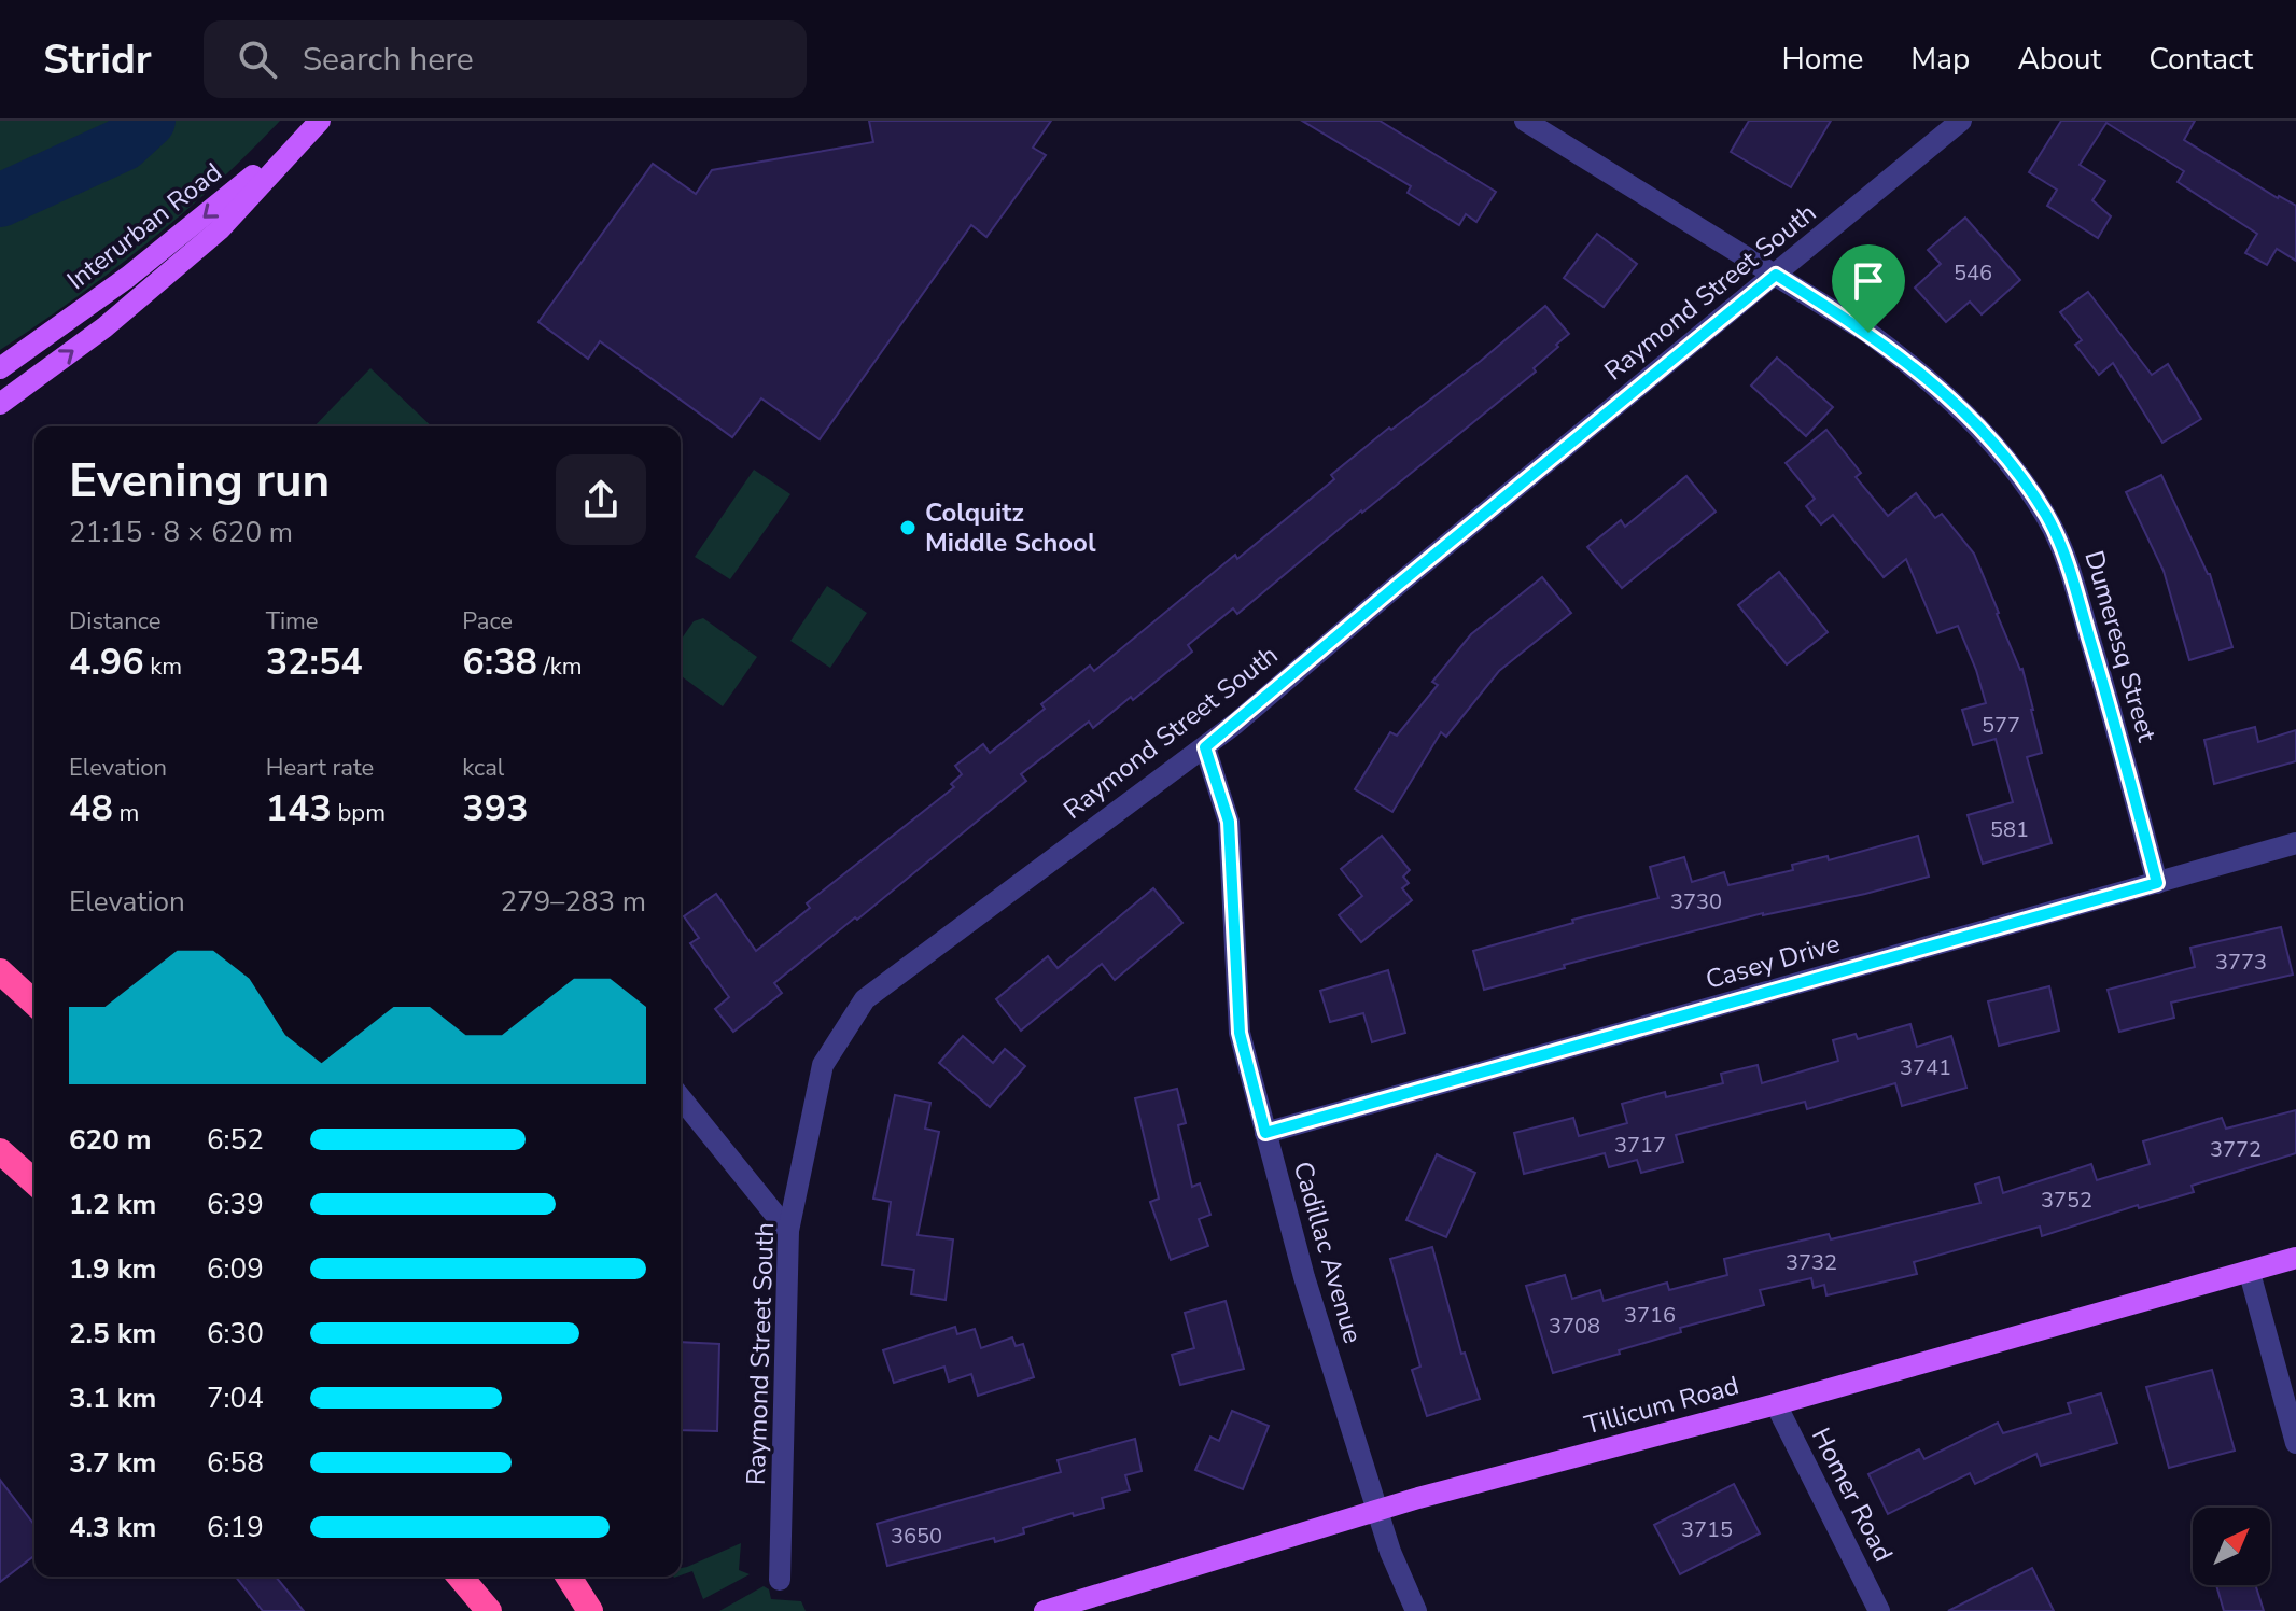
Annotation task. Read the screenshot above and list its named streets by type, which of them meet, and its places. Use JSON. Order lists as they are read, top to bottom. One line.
{"streets":{"main road":["Interurban Road","Tillicum Road"],"street":["Raymond Street South","Dumeresq Street","Casey Drive","Cadillac Avenue","Homer Road"]},"crossings":[["Raymond Street South","Dumeresq Street"],["Raymond Street South","Cadillac Avenue"],["Dumeresq Street","Casey Drive"],["Casey Drive","Cadillac Avenue"],["Cadillac Avenue","Tillicum Road"],["Tillicum Road","Homer Road"]],"places":["Colquitz Middle School"],"house_numbers":["546","577","581","3730","3773","3741","3717","3772","3752","3732","3716","3708","3715","3650"],"north":"top right","page":{"header":"Stridr","search":"Search here","nav":["Home","Map","About","Contact"],"heading":["Evening run","21:15 · 8 × 620 m"],"stats":[["Distance","4.96 km"],["Time","32:54"],["Pace","6:38 /km"],["Elevation","48 m"],["Heart rate","143 bpm"],["kcal","393"]],"chart":["Elevation","279–283 m"],"list":[{"name":"620 m","note":"6:52"},{"name":"1.2 km","note":"6:39"},{"name":"1.9 km","note":"6:09"},{"name":"2.5 km","note":"6:30"},{"name":"3.1 km","note":"7:04"},{"name":"3.7 km","note":"6:58"},{"name":"4.3 km","note":"6:19"}]}}
